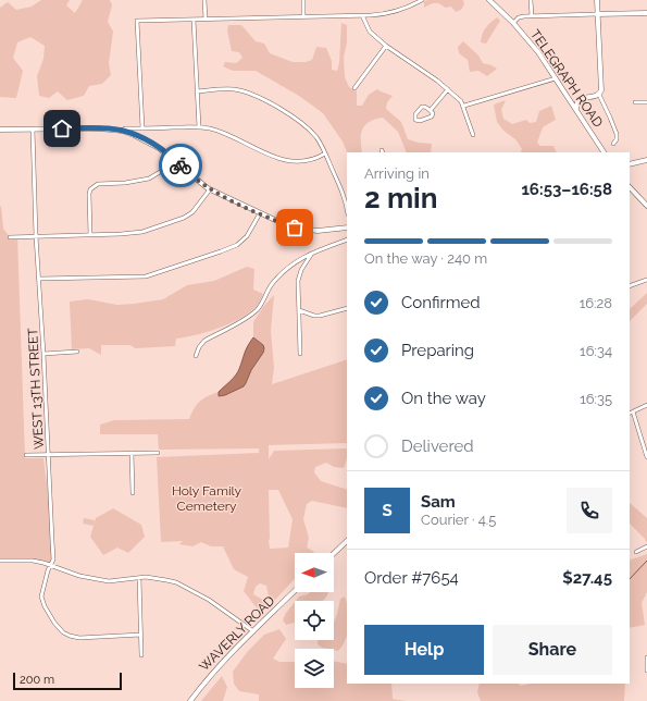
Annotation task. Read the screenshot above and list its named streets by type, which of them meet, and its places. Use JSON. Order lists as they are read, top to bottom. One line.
{"streets":{"street":["TELEGRAPH ROAD","WEST 13TH STREET","WAVERLY ROAD"]},"parks":["Holy Family Cemetery"],"scale_bar":"200 m","north":"left","page":{"heading":["2 min","Arriving in","16:53–16:58"],"panel":["Sam","Courier · 4.5","Order #7654","$27.45"],"bar":"On the way · 240 m","list":[["Confirmed","16:28"],["Preparing","16:34"],["On the way","16:35"],"Delivered"],"round":"S","buttons":["Help","Share"],"scale":"200 m"}}
